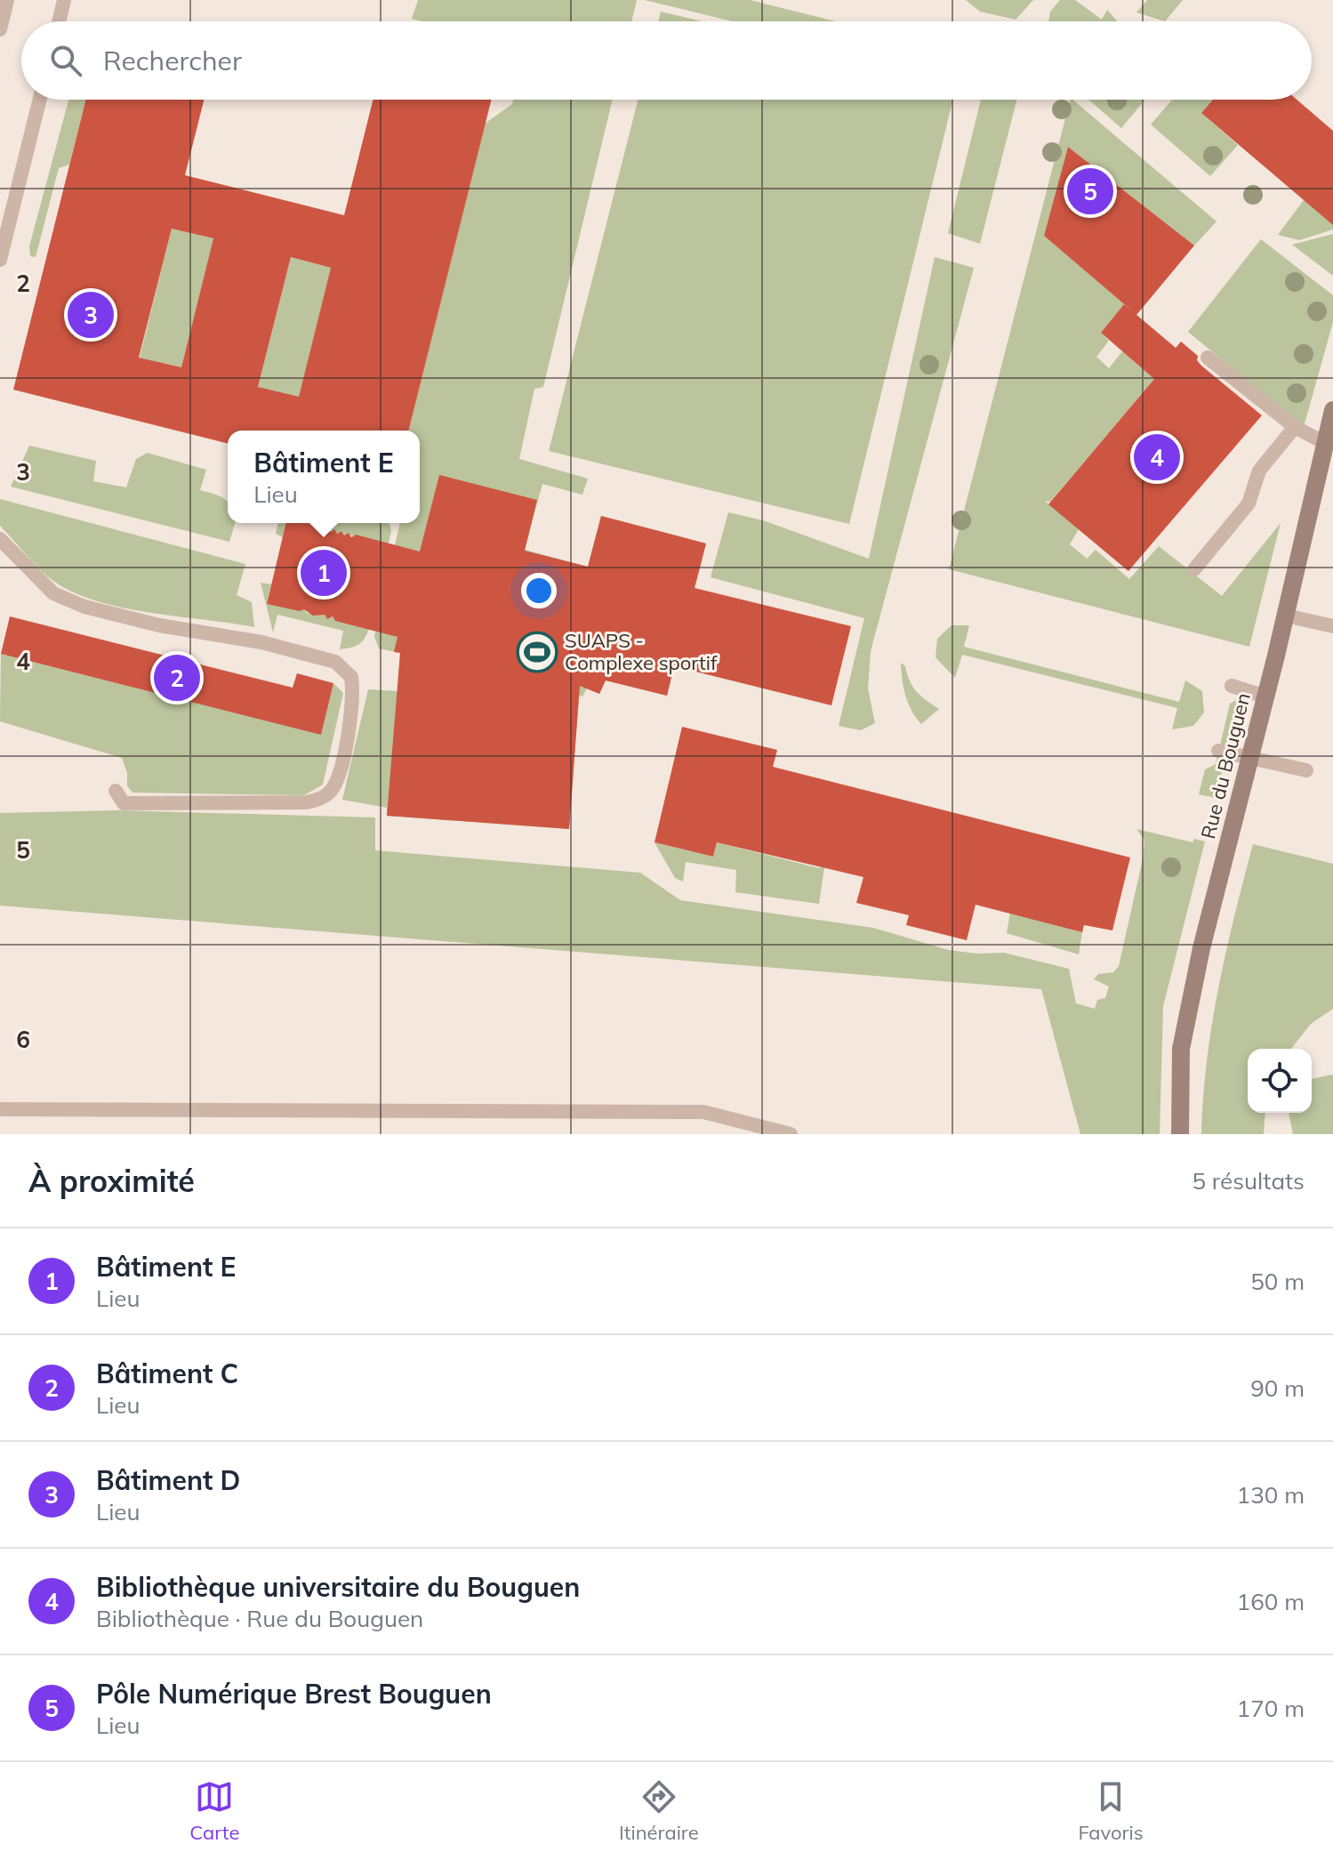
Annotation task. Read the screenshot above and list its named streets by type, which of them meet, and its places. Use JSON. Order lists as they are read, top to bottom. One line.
{"streets":{"street":["Rue du Bouguen"]},"places":{"sports":["SUAPS - Complexe sportif"]},"page":{"search":"Rechercher","pins":["5","3","4","1","2"],"popup":["Bâtiment E","Lieu"],"heading":["À proximité","5 résultats"],"list":[{"mark":"1","name":"Bâtiment E","note":"Lieu","value":"50 m"},{"mark":"2","name":"Bâtiment C","note":"Lieu","value":"90 m"},{"mark":"3","name":"Bâtiment D","note":"Lieu","value":"130 m"},{"mark":"4","name":"Bibliothèque universitaire du Bouguen","note":"Bibliothèque · Rue du Bouguen","value":"160 m"},{"mark":"5","name":"Pôle Numérique Brest Bouguen","note":"Lieu","value":"170 m"}],"nav":["Carte","Itinéraire","Favoris"]},"grid":{"rows":["2","3","4","5","6"]}}
